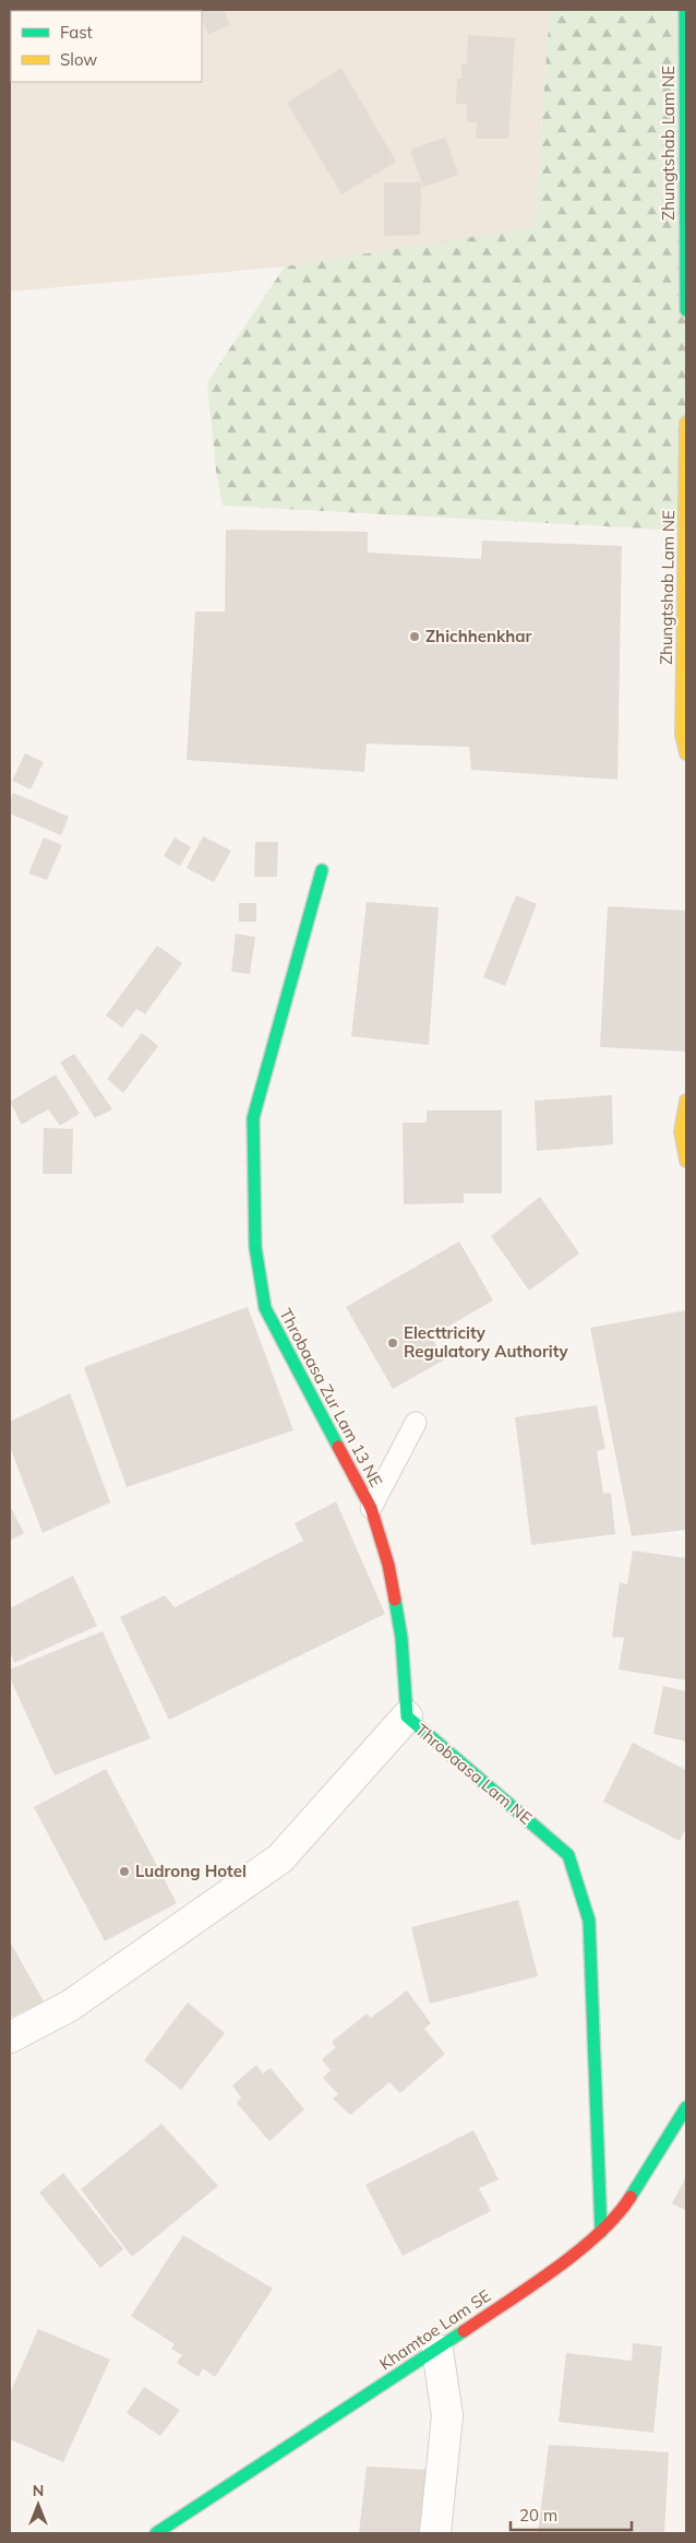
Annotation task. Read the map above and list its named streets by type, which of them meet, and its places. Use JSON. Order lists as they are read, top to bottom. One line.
{"streets":{"street":["Zhungtshab Lam NE","Throbaasa Zur Lam 13 NE","Throbaasa Lam NE","Khamtoe Lam SE"]},"crossings":[["Throbaasa Zur Lam 13 NE","Throbaasa Lam NE"],["Throbaasa Lam NE","Khamtoe Lam SE"]],"places":["Zhichhenkhar","Electtricity Regulatory Authority","Ludrong Hotel"],"legend":["Fast","Slow"],"scale_bar":"20 m","north":"top"}
